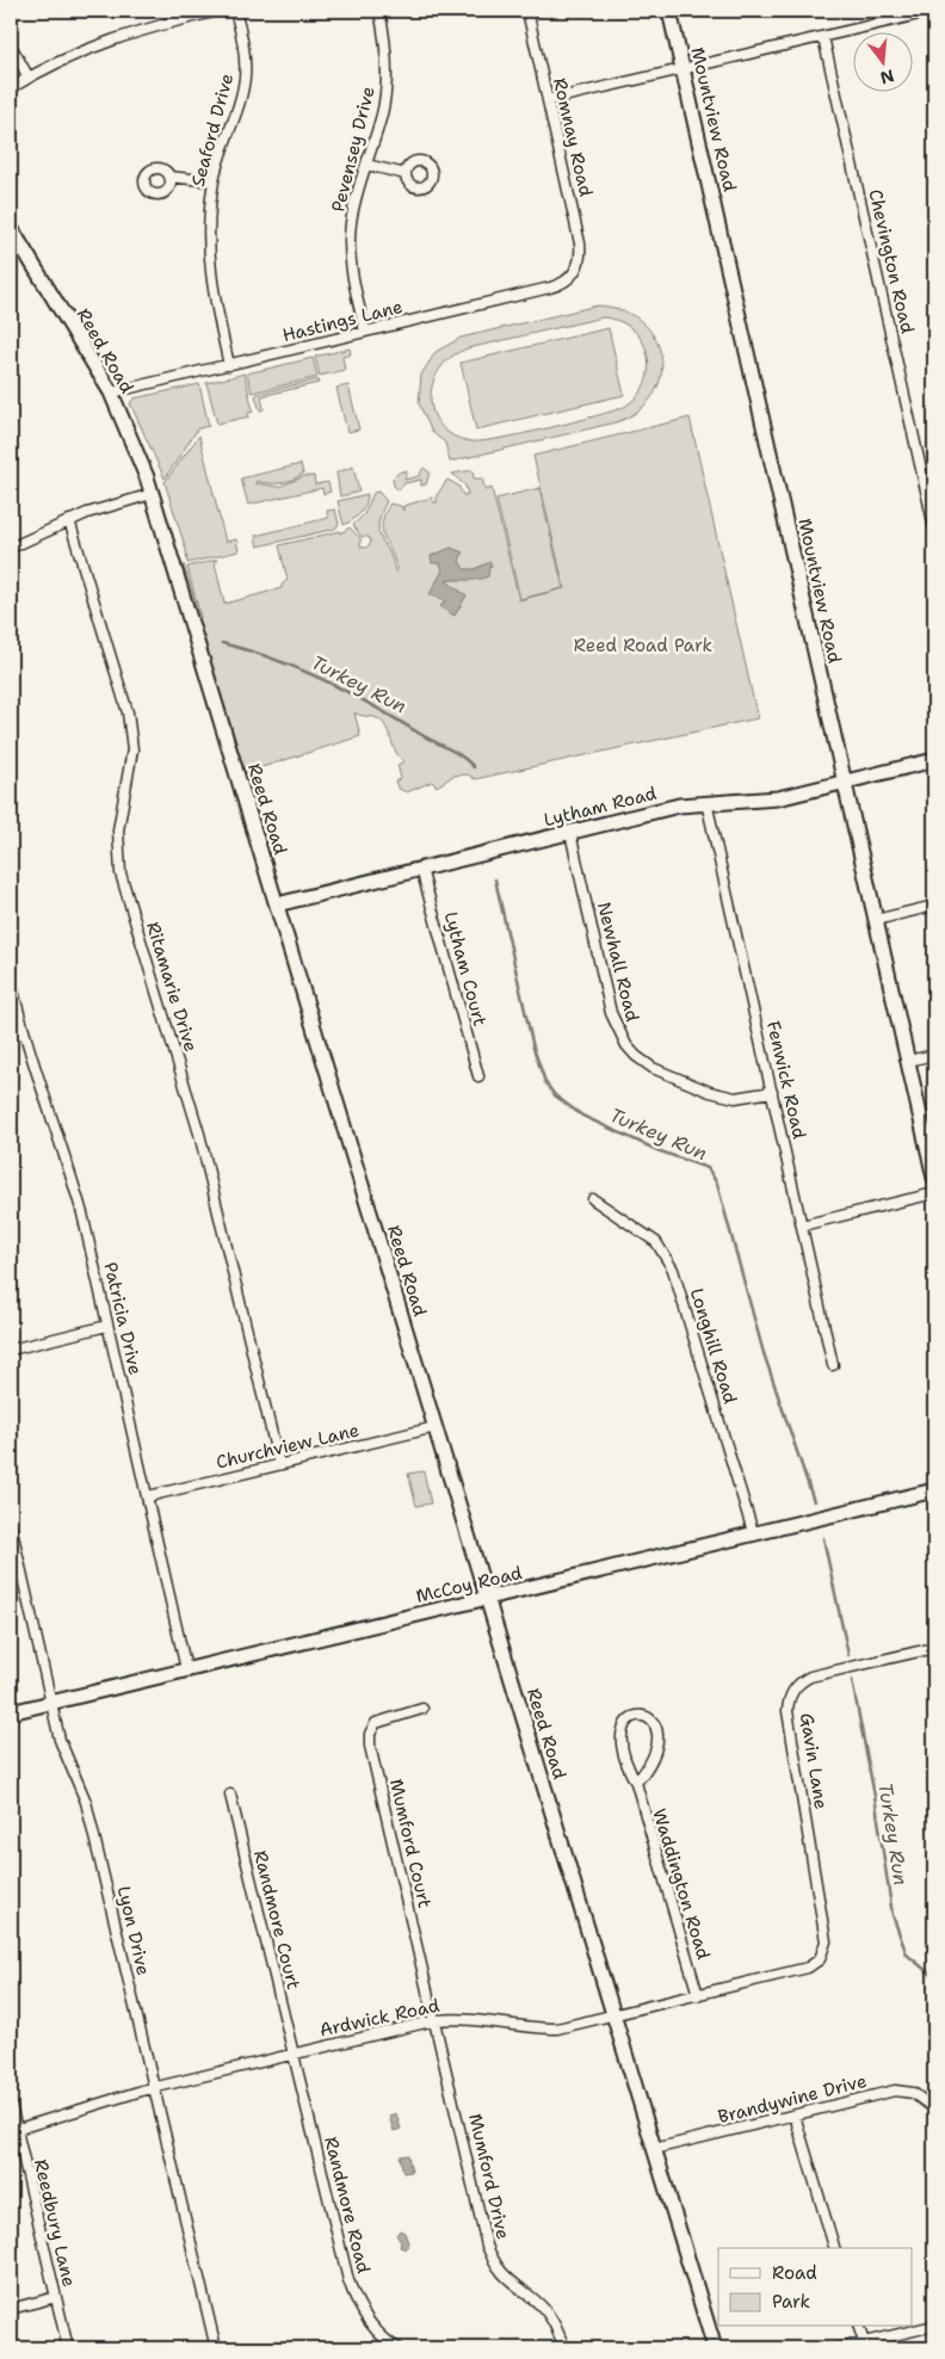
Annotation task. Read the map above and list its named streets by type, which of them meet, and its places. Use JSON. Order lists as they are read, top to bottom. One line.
{"streets":{"main road":["Mountview Road","Reed Road","Lytham Road","McCoy Road"],"street":["Seaford Drive","Romnay Road","Pevensey Drive","Chevington Road","Hastings Lane","Newhall Road","Lytham Court","Ritamarie Drive","Fenwick Road","Patricia Drive","Longhill Road","Churchview Lane","Gavin Lane","Mumford Court","Waddington Road","Randmore Court","Lyon Drive","Ardwick Road","Brandywine Drive","Mumford Drive","Randmore Road","Reedbury Lane"]},"crossings":[["Mountview Road","Lytham Road"],["Seaford Drive","Hastings Lane"],["Romnay Road","Hastings Lane"],["Pevensey Drive","Hastings Lane"],["Hastings Lane","Reed Road"],["Reed Road","Lytham Road"],["Reed Road","Churchview Lane"],["Reed Road","McCoy Road"],["Reed Road","Ardwick Road"],["Reed Road","Brandywine Drive"],["Lytham Road","Newhall Road"],["Lytham Road","Lytham Court"],["Lytham Road","Fenwick Road"],["Newhall Road","Fenwick Road"],["Ritamarie Drive","Churchview Lane"],["Patricia Drive","Churchview Lane"],["Patricia Drive","McCoy Road"],["Longhill Road","McCoy Road"],["McCoy Road","Lyon Drive"],["Gavin Lane","Ardwick Road"],["Mumford Court","Ardwick Road"],["Mumford Court","Mumford Drive"],["Waddington Road","Ardwick Road"],["Randmore Court","Ardwick Road"],["Randmore Court","Randmore Road"],["Lyon Drive","Ardwick Road"],["Ardwick Road","Mumford Drive"],["Ardwick Road","Randmore Road"],["Ardwick Road","Reedbury Lane"]],"water":["Turkey Run"],"parks":["Reed Road Park"],"legend":["Road","Park"],"north":"bottom"}
